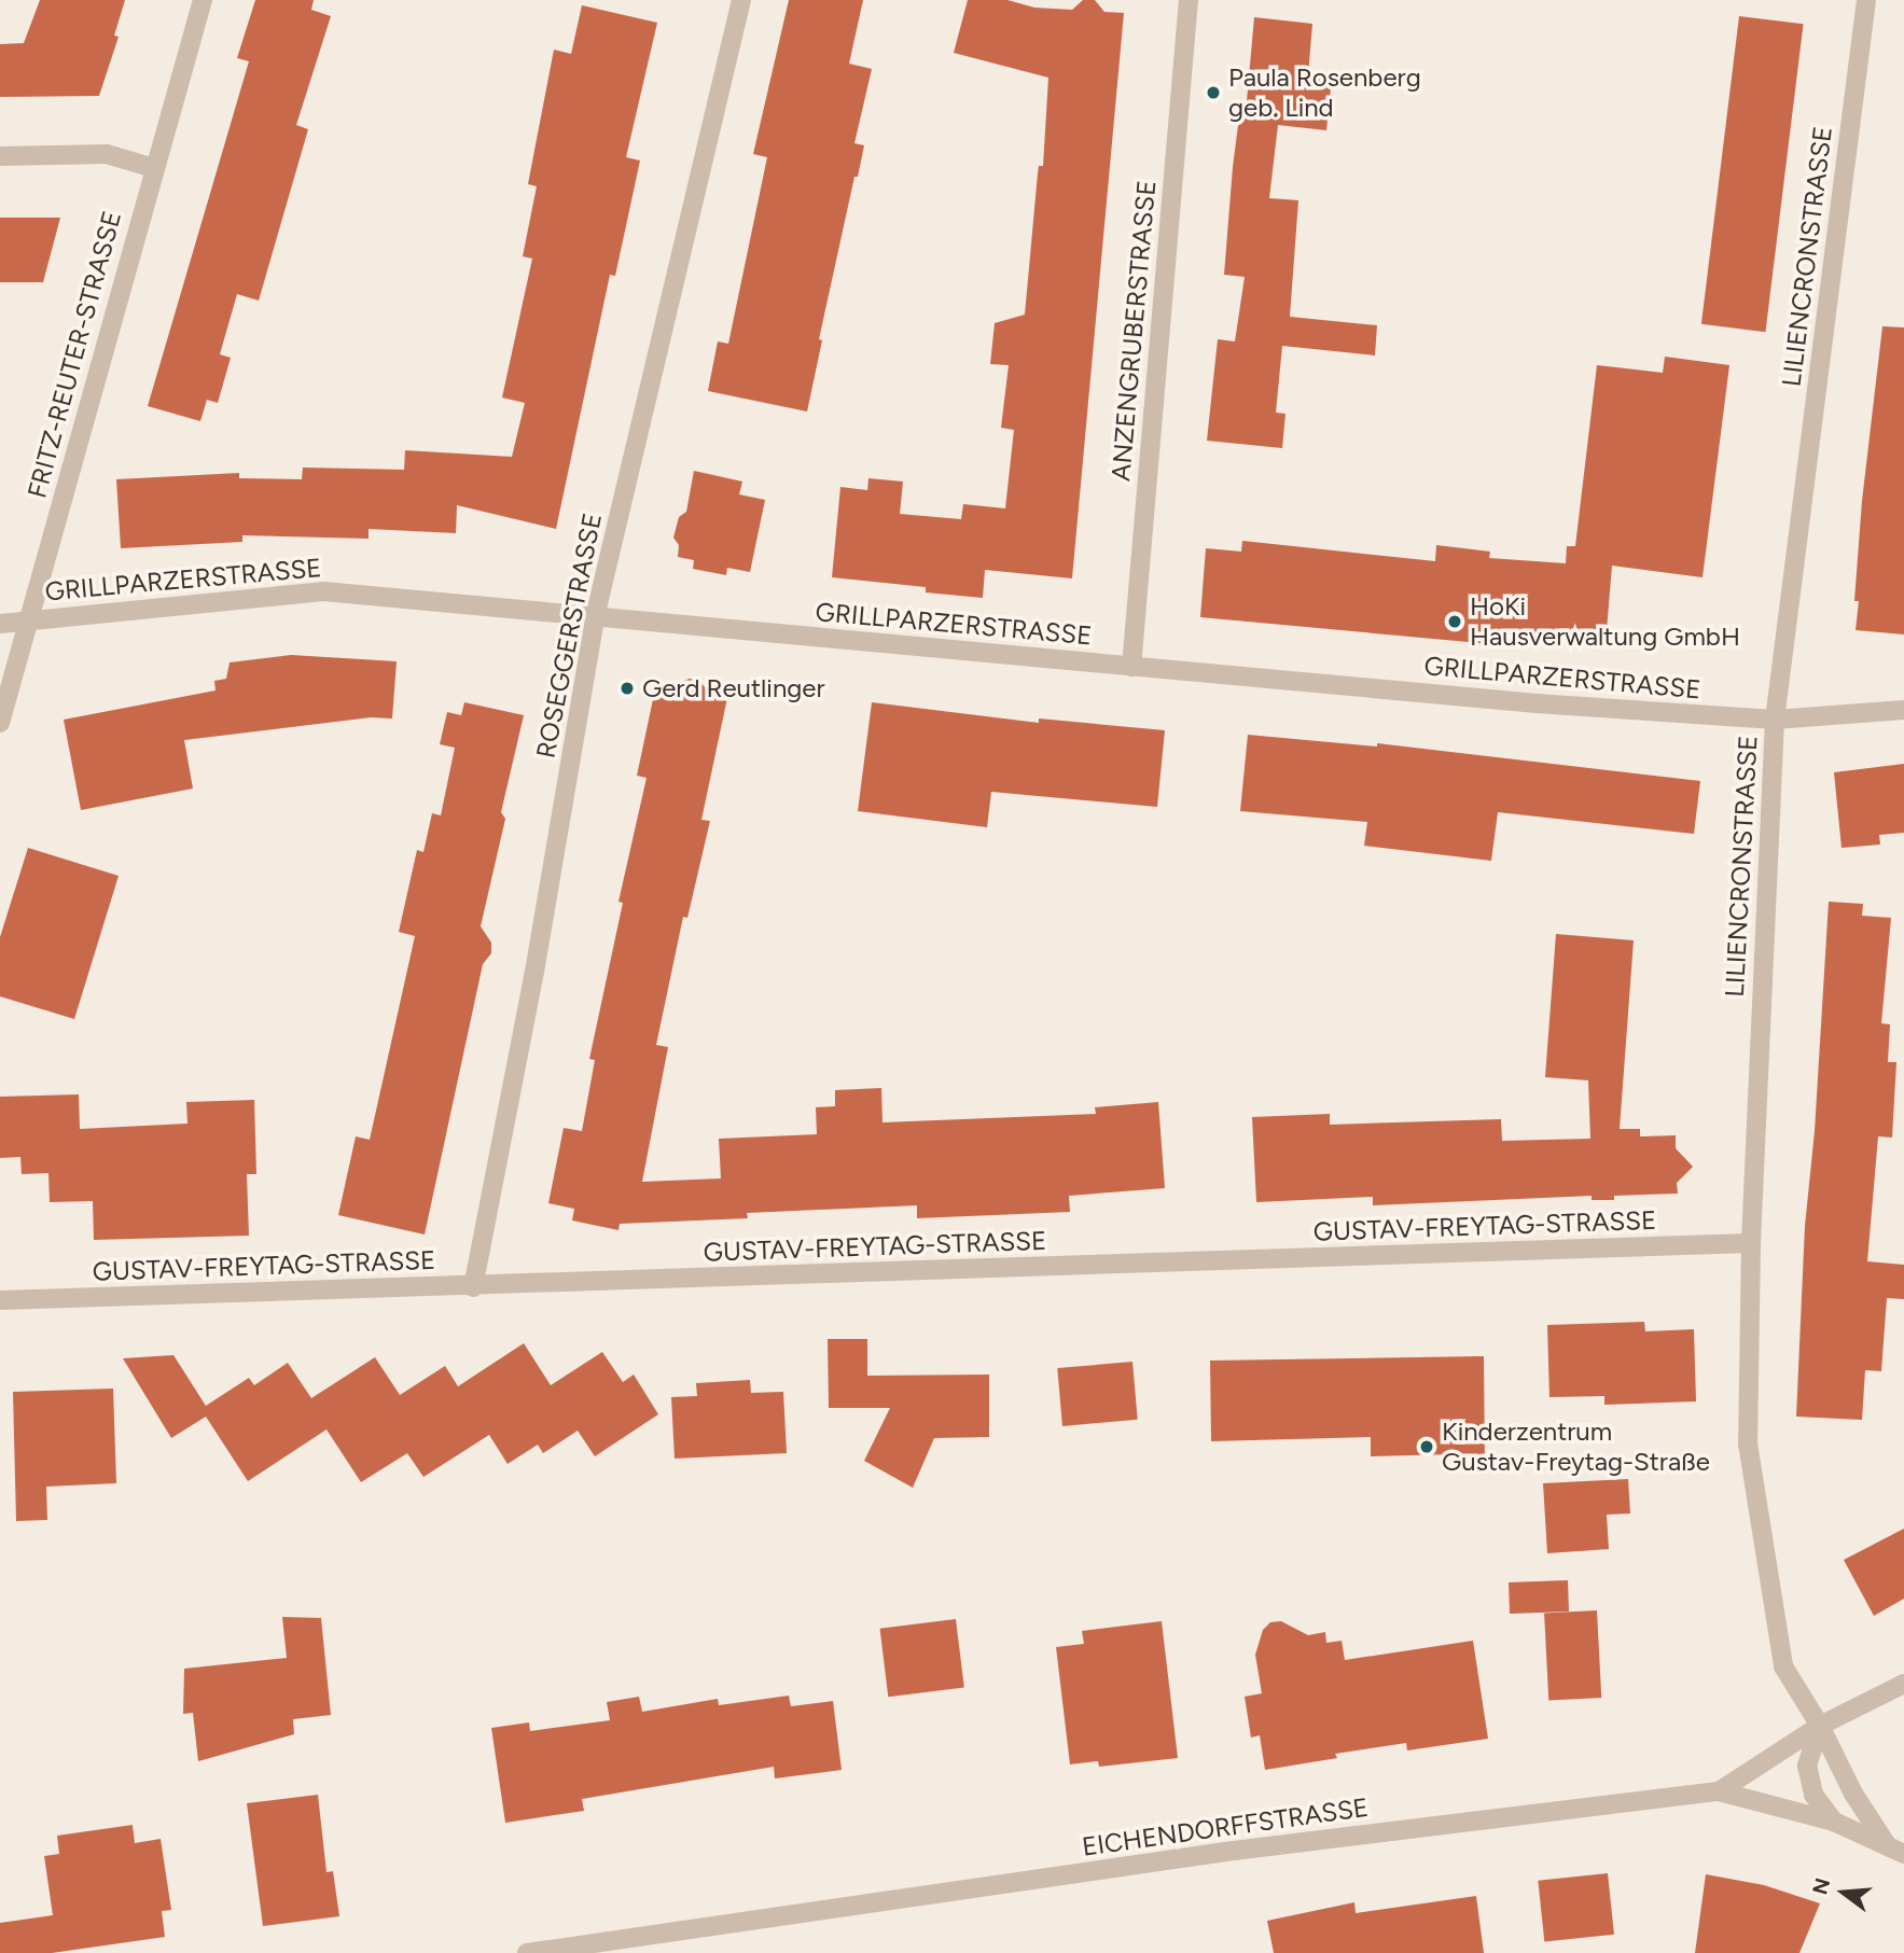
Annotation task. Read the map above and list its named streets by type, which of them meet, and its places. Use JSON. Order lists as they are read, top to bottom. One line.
{"streets":{"street":["LILIENCRONSTRASSE","ANZENGRUBERSTRASSE","FRITZ-REUTER-STRASSE","GRILLPARZERSTRASSE","ROSEGGERSTRASSE","GUSTAV-FREYTAG-STRASSE","EICHENDORFFSTRASSE"]},"crossings":[["LILIENCRONSTRASSE","GRILLPARZERSTRASSE"],["LILIENCRONSTRASSE","GUSTAV-FREYTAG-STRASSE"],["LILIENCRONSTRASSE","EICHENDORFFSTRASSE"],["ANZENGRUBERSTRASSE","GRILLPARZERSTRASSE"],["FRITZ-REUTER-STRASSE","GRILLPARZERSTRASSE"],["GRILLPARZERSTRASSE","ROSEGGERSTRASSE"],["ROSEGGERSTRASSE","GUSTAV-FREYTAG-STRASSE"]],"places":["Paula Rosenberg geb. Lind","HoKi Hausverwaltung GmbH","Gerd Reutlinger","Kinderzentrum Gustav-Freytag-Straße"],"north":"left"}
